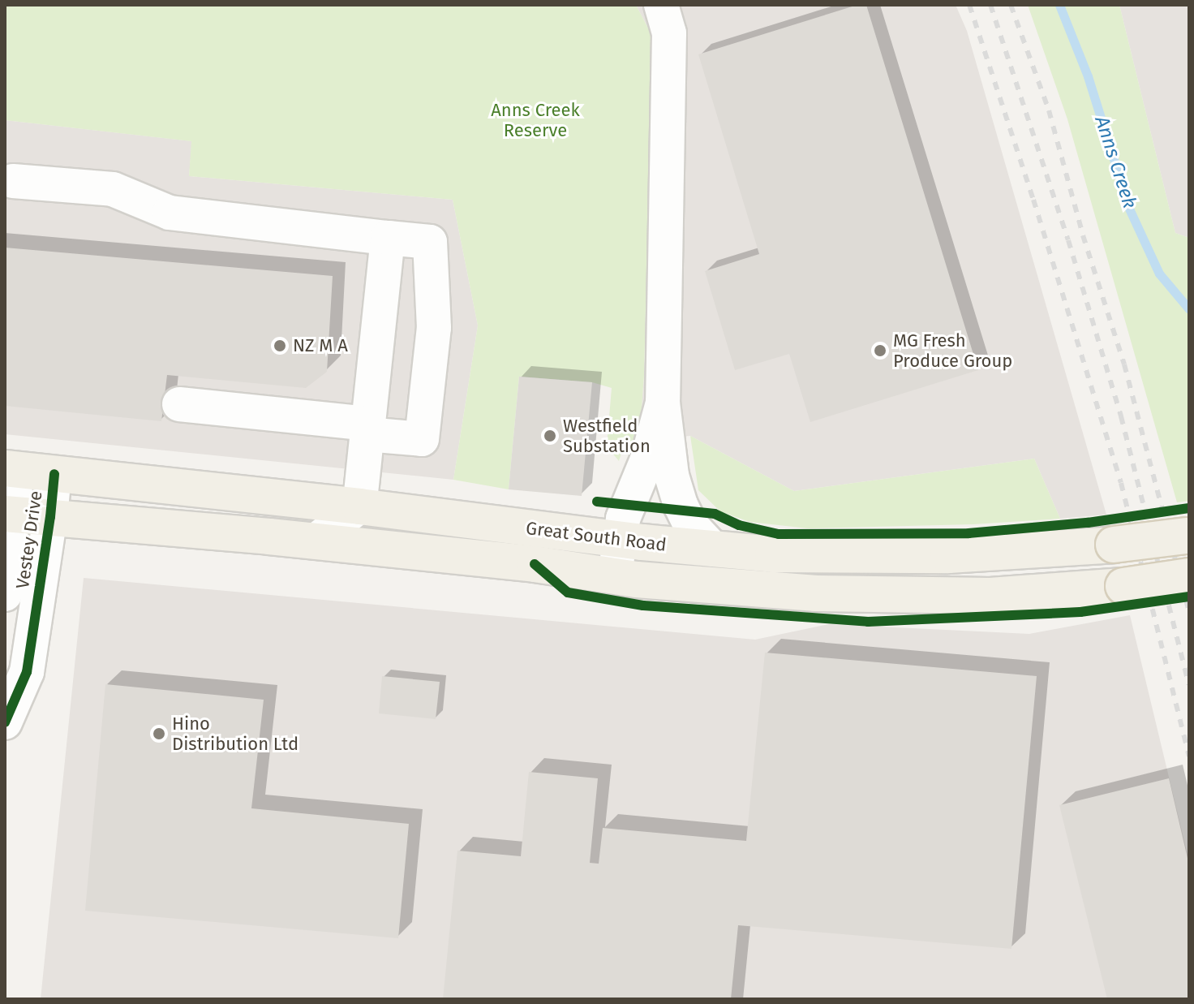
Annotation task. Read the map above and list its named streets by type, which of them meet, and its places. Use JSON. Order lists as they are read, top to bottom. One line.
{"streets":{"main road":["Great South Road"],"street":["Vestey Drive"]},"crossings":[["Great South Road","Vestey Drive"]],"water":["Anns Creek"],"parks":["Anns Creek Reserve"],"places":["NZ M A","MG Fresh Produce Group","Westfield Substation","Hino Distribution Ltd"]}
